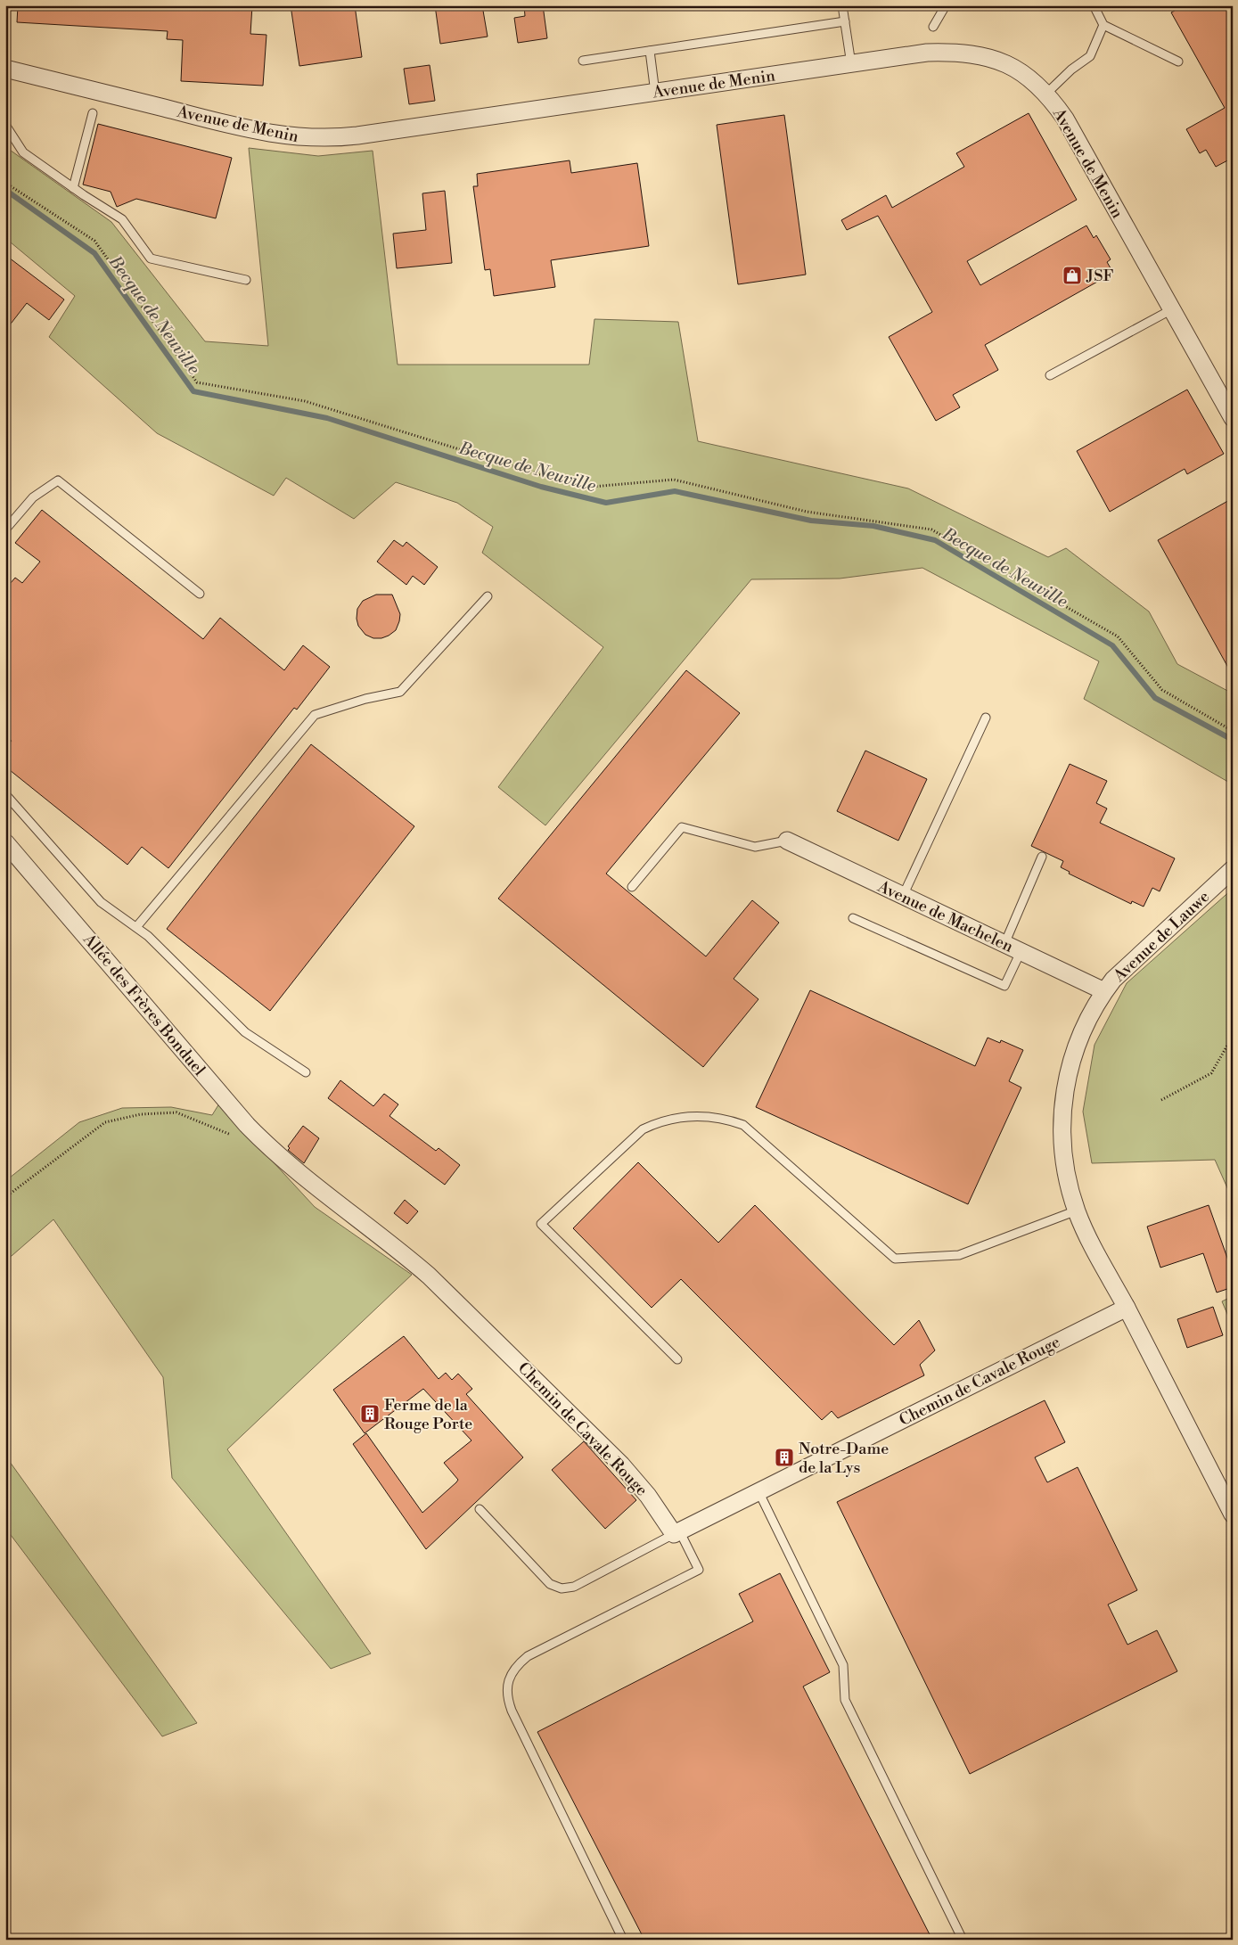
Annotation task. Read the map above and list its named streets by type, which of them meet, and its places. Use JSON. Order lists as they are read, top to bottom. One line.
{"streets":{"street":["Avenue de Menin","Avenue de Machelen","Avenue de Lauwe","Allée des Frères Bonduel","Chemin de Cavale Rouge"]},"crossings":[["Avenue de Machelen","Avenue de Lauwe"],["Avenue de Lauwe","Chemin de Cavale Rouge"],["Allée des Frères Bonduel","Chemin de Cavale Rouge"]],"water":["Becque de Neuville"],"places":{"shop":["JSF"],"building":["Ferme de la Rouge Porte","Notre-Dame de la Lys"]}}
